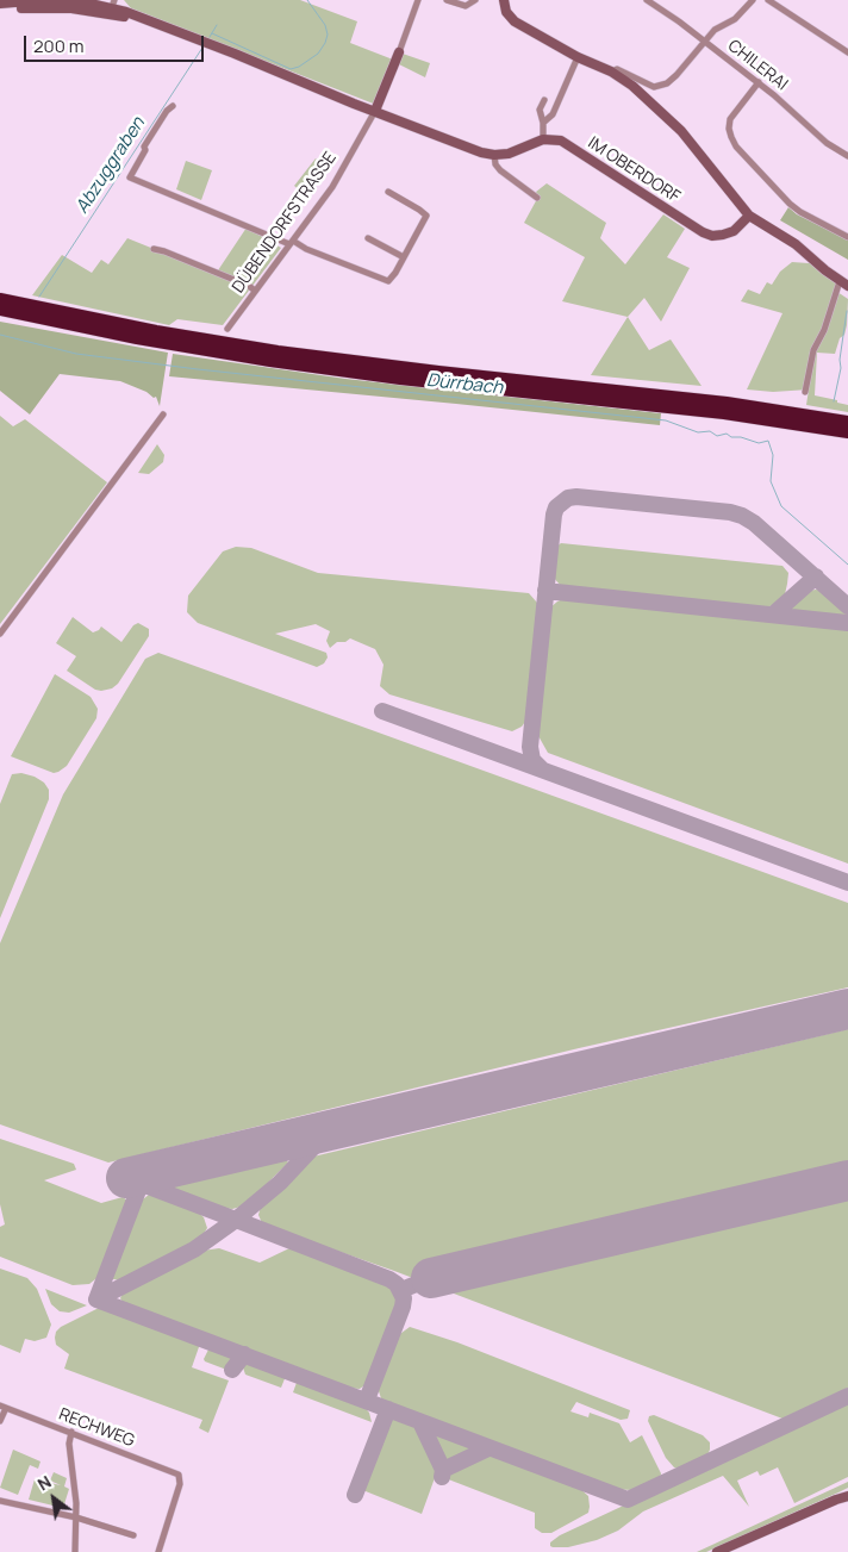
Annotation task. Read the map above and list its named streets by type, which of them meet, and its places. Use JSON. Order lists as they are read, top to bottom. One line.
{"streets":{"street":["CHILERAI","IM OBERDORF","DÜBENDORFSTRASSE","RECHWEG"]},"water":["Abzuggraben","Dürrbach"],"scale_bar":"200 m","north":"top left"}
